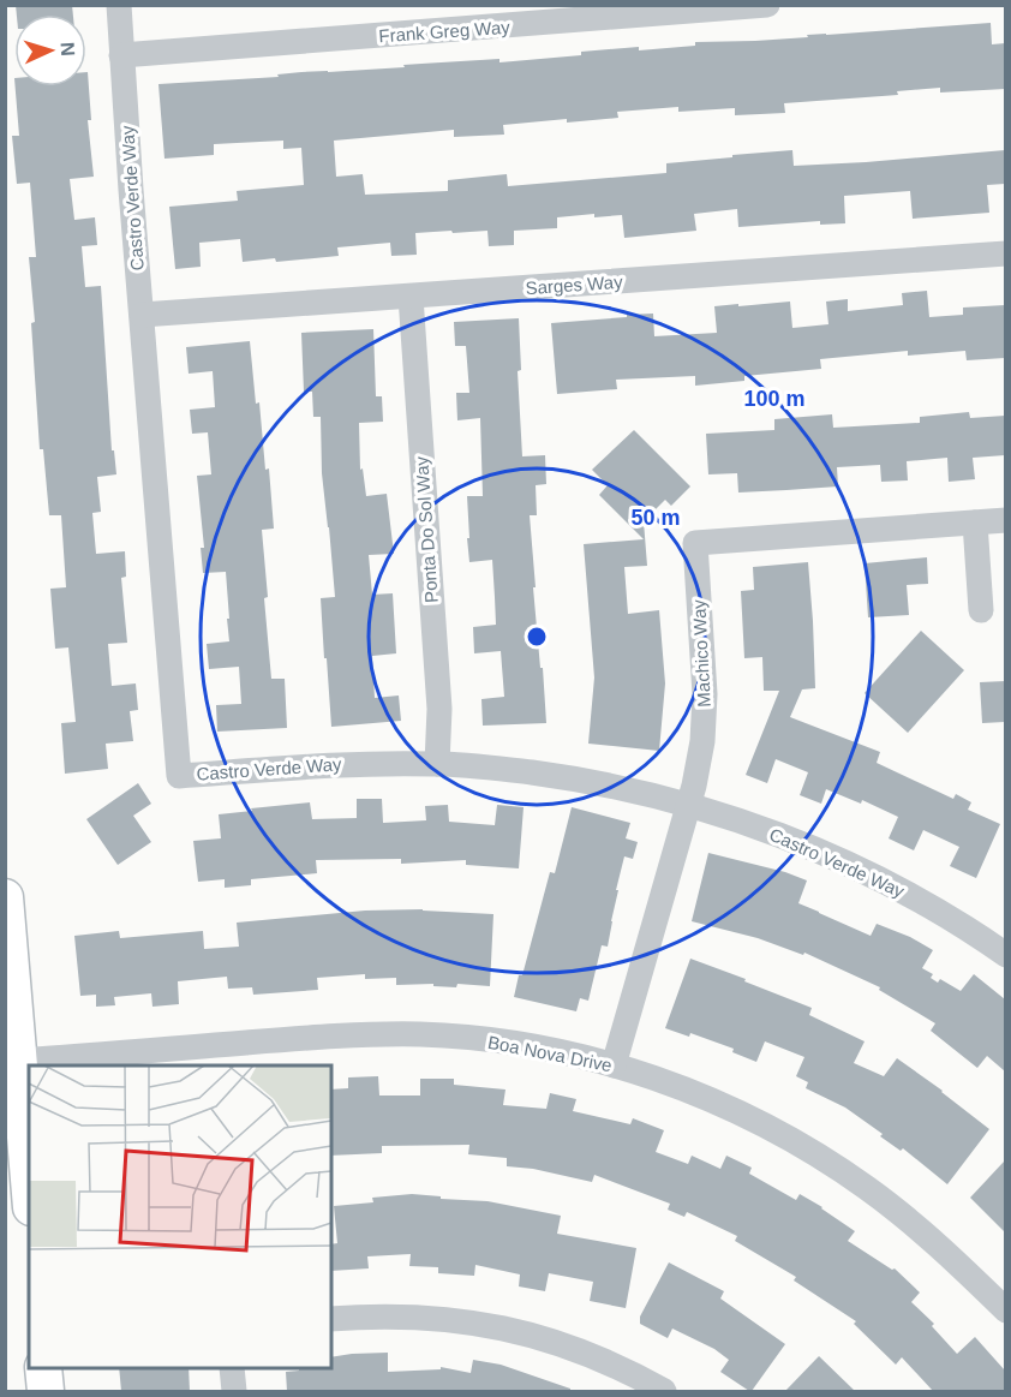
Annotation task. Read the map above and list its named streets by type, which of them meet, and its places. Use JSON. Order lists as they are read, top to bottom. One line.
{"streets":{"street":["Frank Greg Way","Castro Verde Way","Sarges Way","Ponta Do Sol Way","Machico Way","Boa Nova Drive"]},"crossings":[["Frank Greg Way","Castro Verde Way"],["Castro Verde Way","Sarges Way"],["Castro Verde Way","Ponta Do Sol Way"],["Castro Verde Way","Machico Way"],["Sarges Way","Ponta Do Sol Way"],["Machico Way","Boa Nova Drive"]],"north":"right","rings":["100 m","50 m"]}
